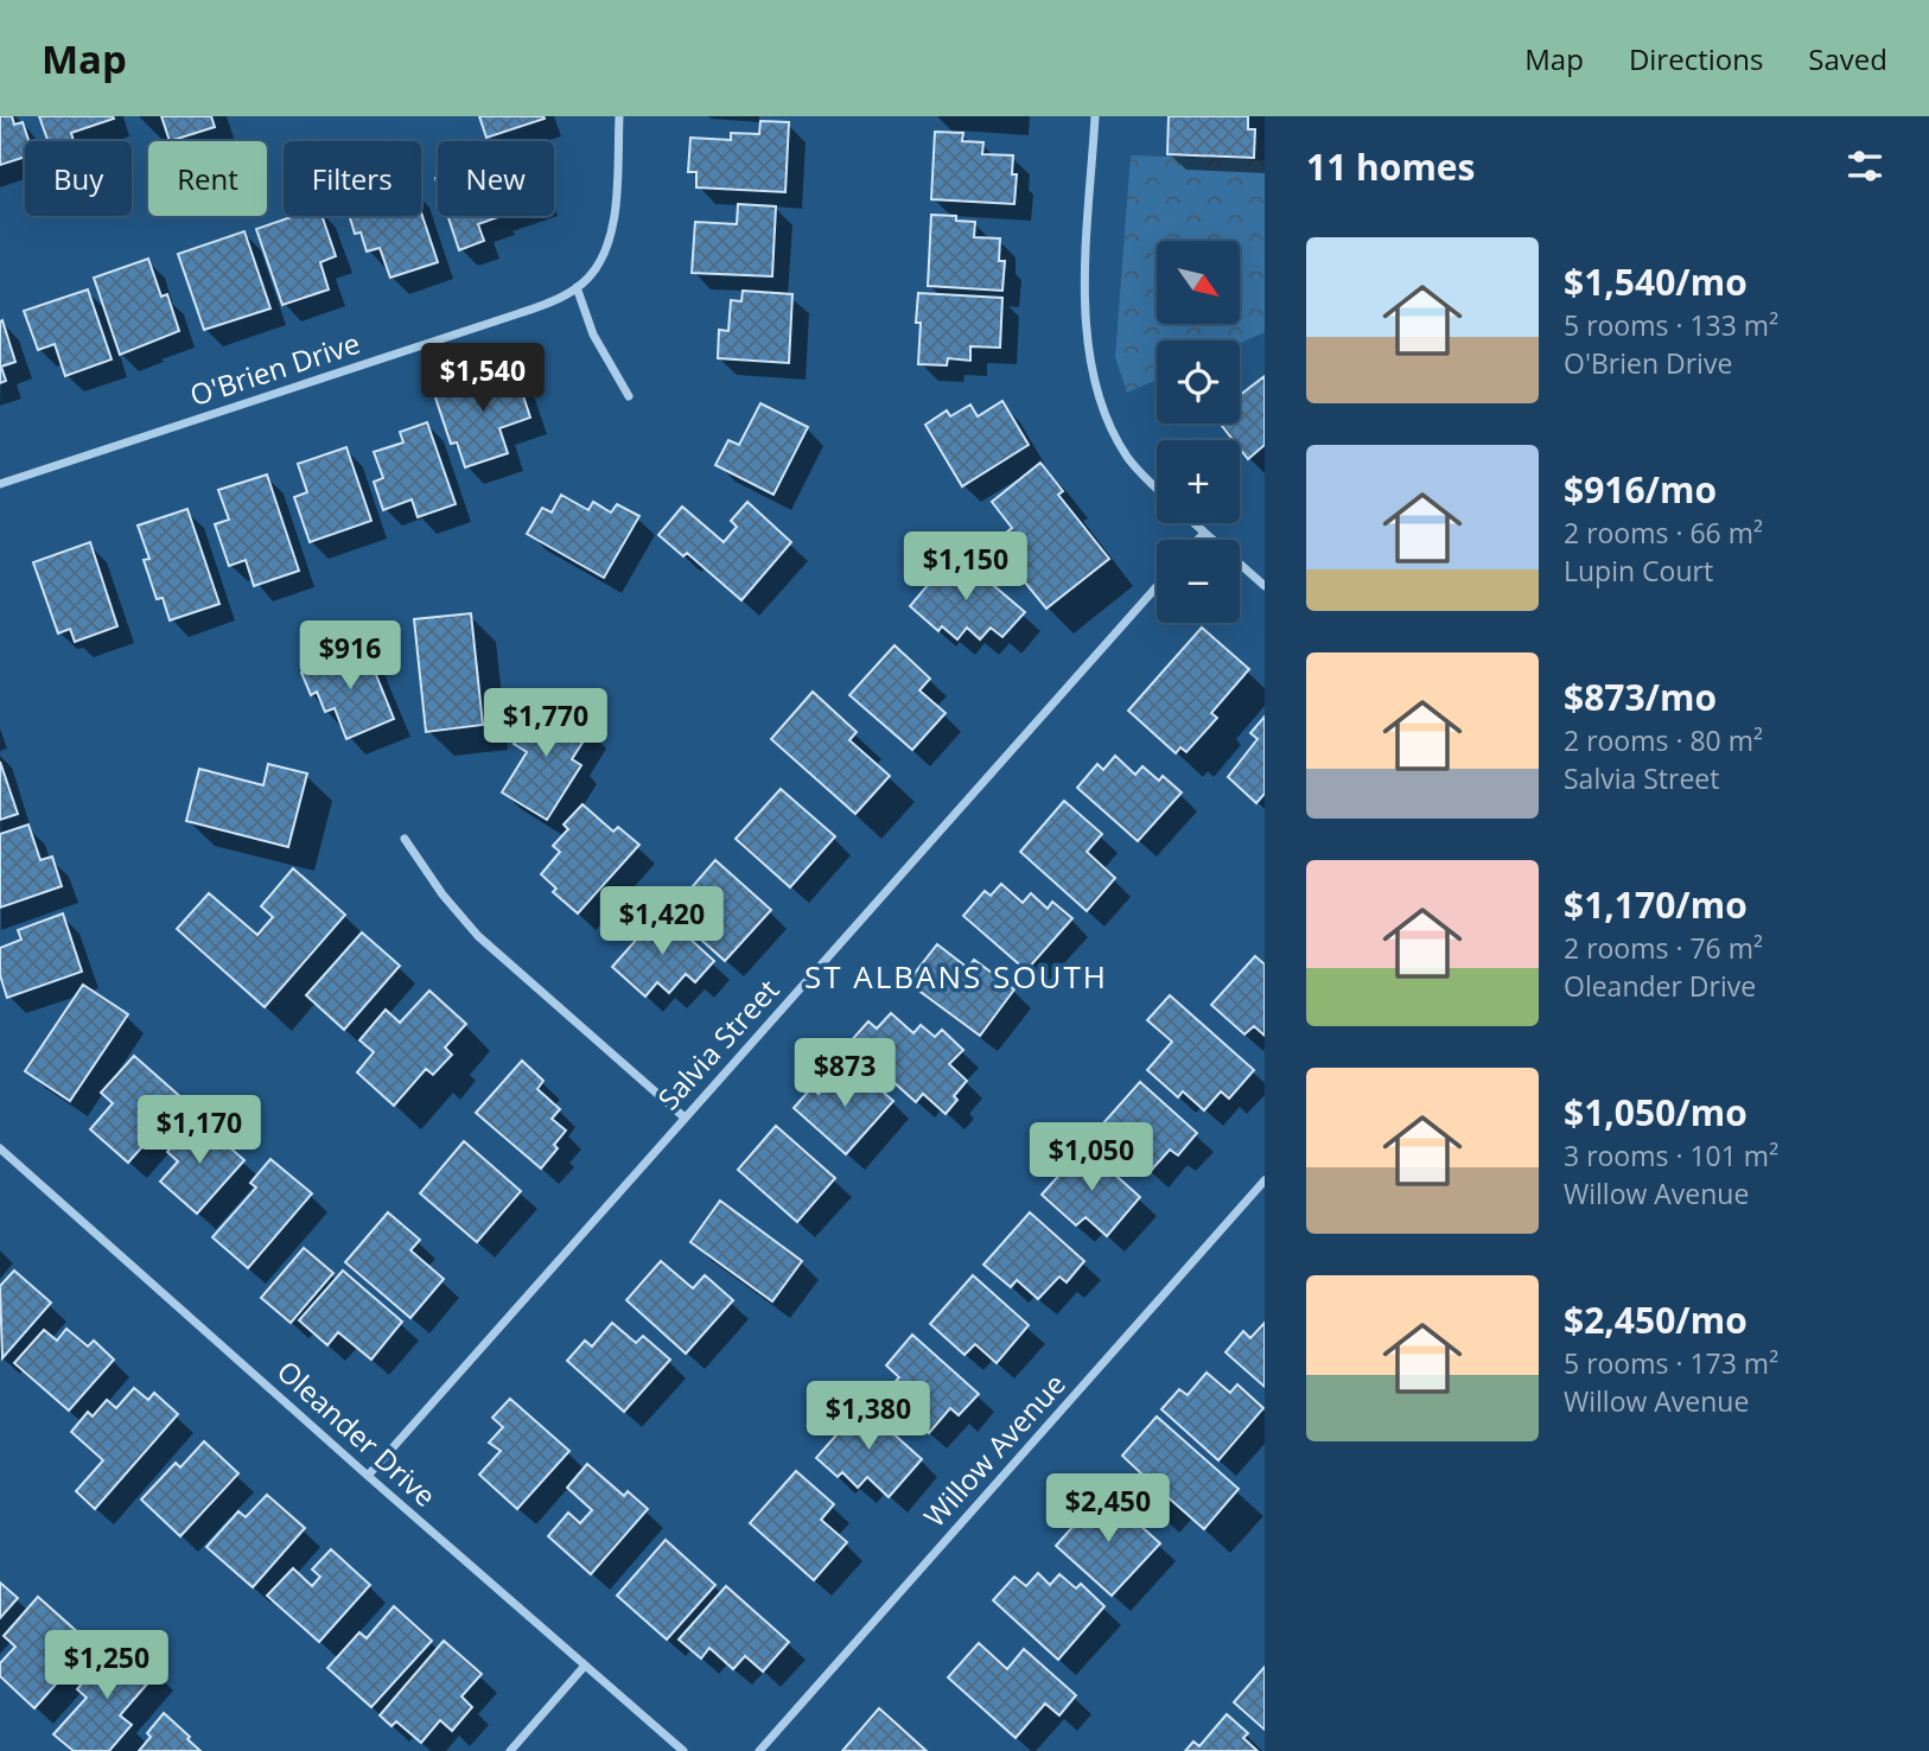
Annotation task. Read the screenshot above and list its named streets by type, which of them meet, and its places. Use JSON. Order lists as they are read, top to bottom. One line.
{"streets":{"street":["O'Brien Drive","Salvia Street","Oleander Drive","Willow Avenue"]},"crossings":[["Salvia Street","Oleander Drive"]],"districts":["ST ALBANS SOUTH"],"north":"bottom right","page":{"header":"Map","nav":["Map","Directions","Saved"],"heading":"11 homes","chip":["Buy","Rent","Filters","New"],"list":[{"name":"$1,540/mo","note":"5 rooms · 133 m² · O'Brien Drive"},{"name":"$916/mo","note":"2 rooms · 66 m² · Lupin Court"},{"name":"$873/mo","note":"2 rooms · 80 m² · Salvia Street"},{"name":"$1,170/mo","note":"2 rooms · 76 m² · Oleander Drive"},{"name":"$1,050/mo","note":"3 rooms · 101 m² · Willow Avenue"},{"name":"$2,450/mo","note":"5 rooms · 173 m² · Willow Avenue"}],"map_buttons":["+","−"],"price":["$1,540","$1,150","$916","$1,770","$1,420","$873","$1,170","$1,050","$1,380","$2,450","$1,250"]}}
